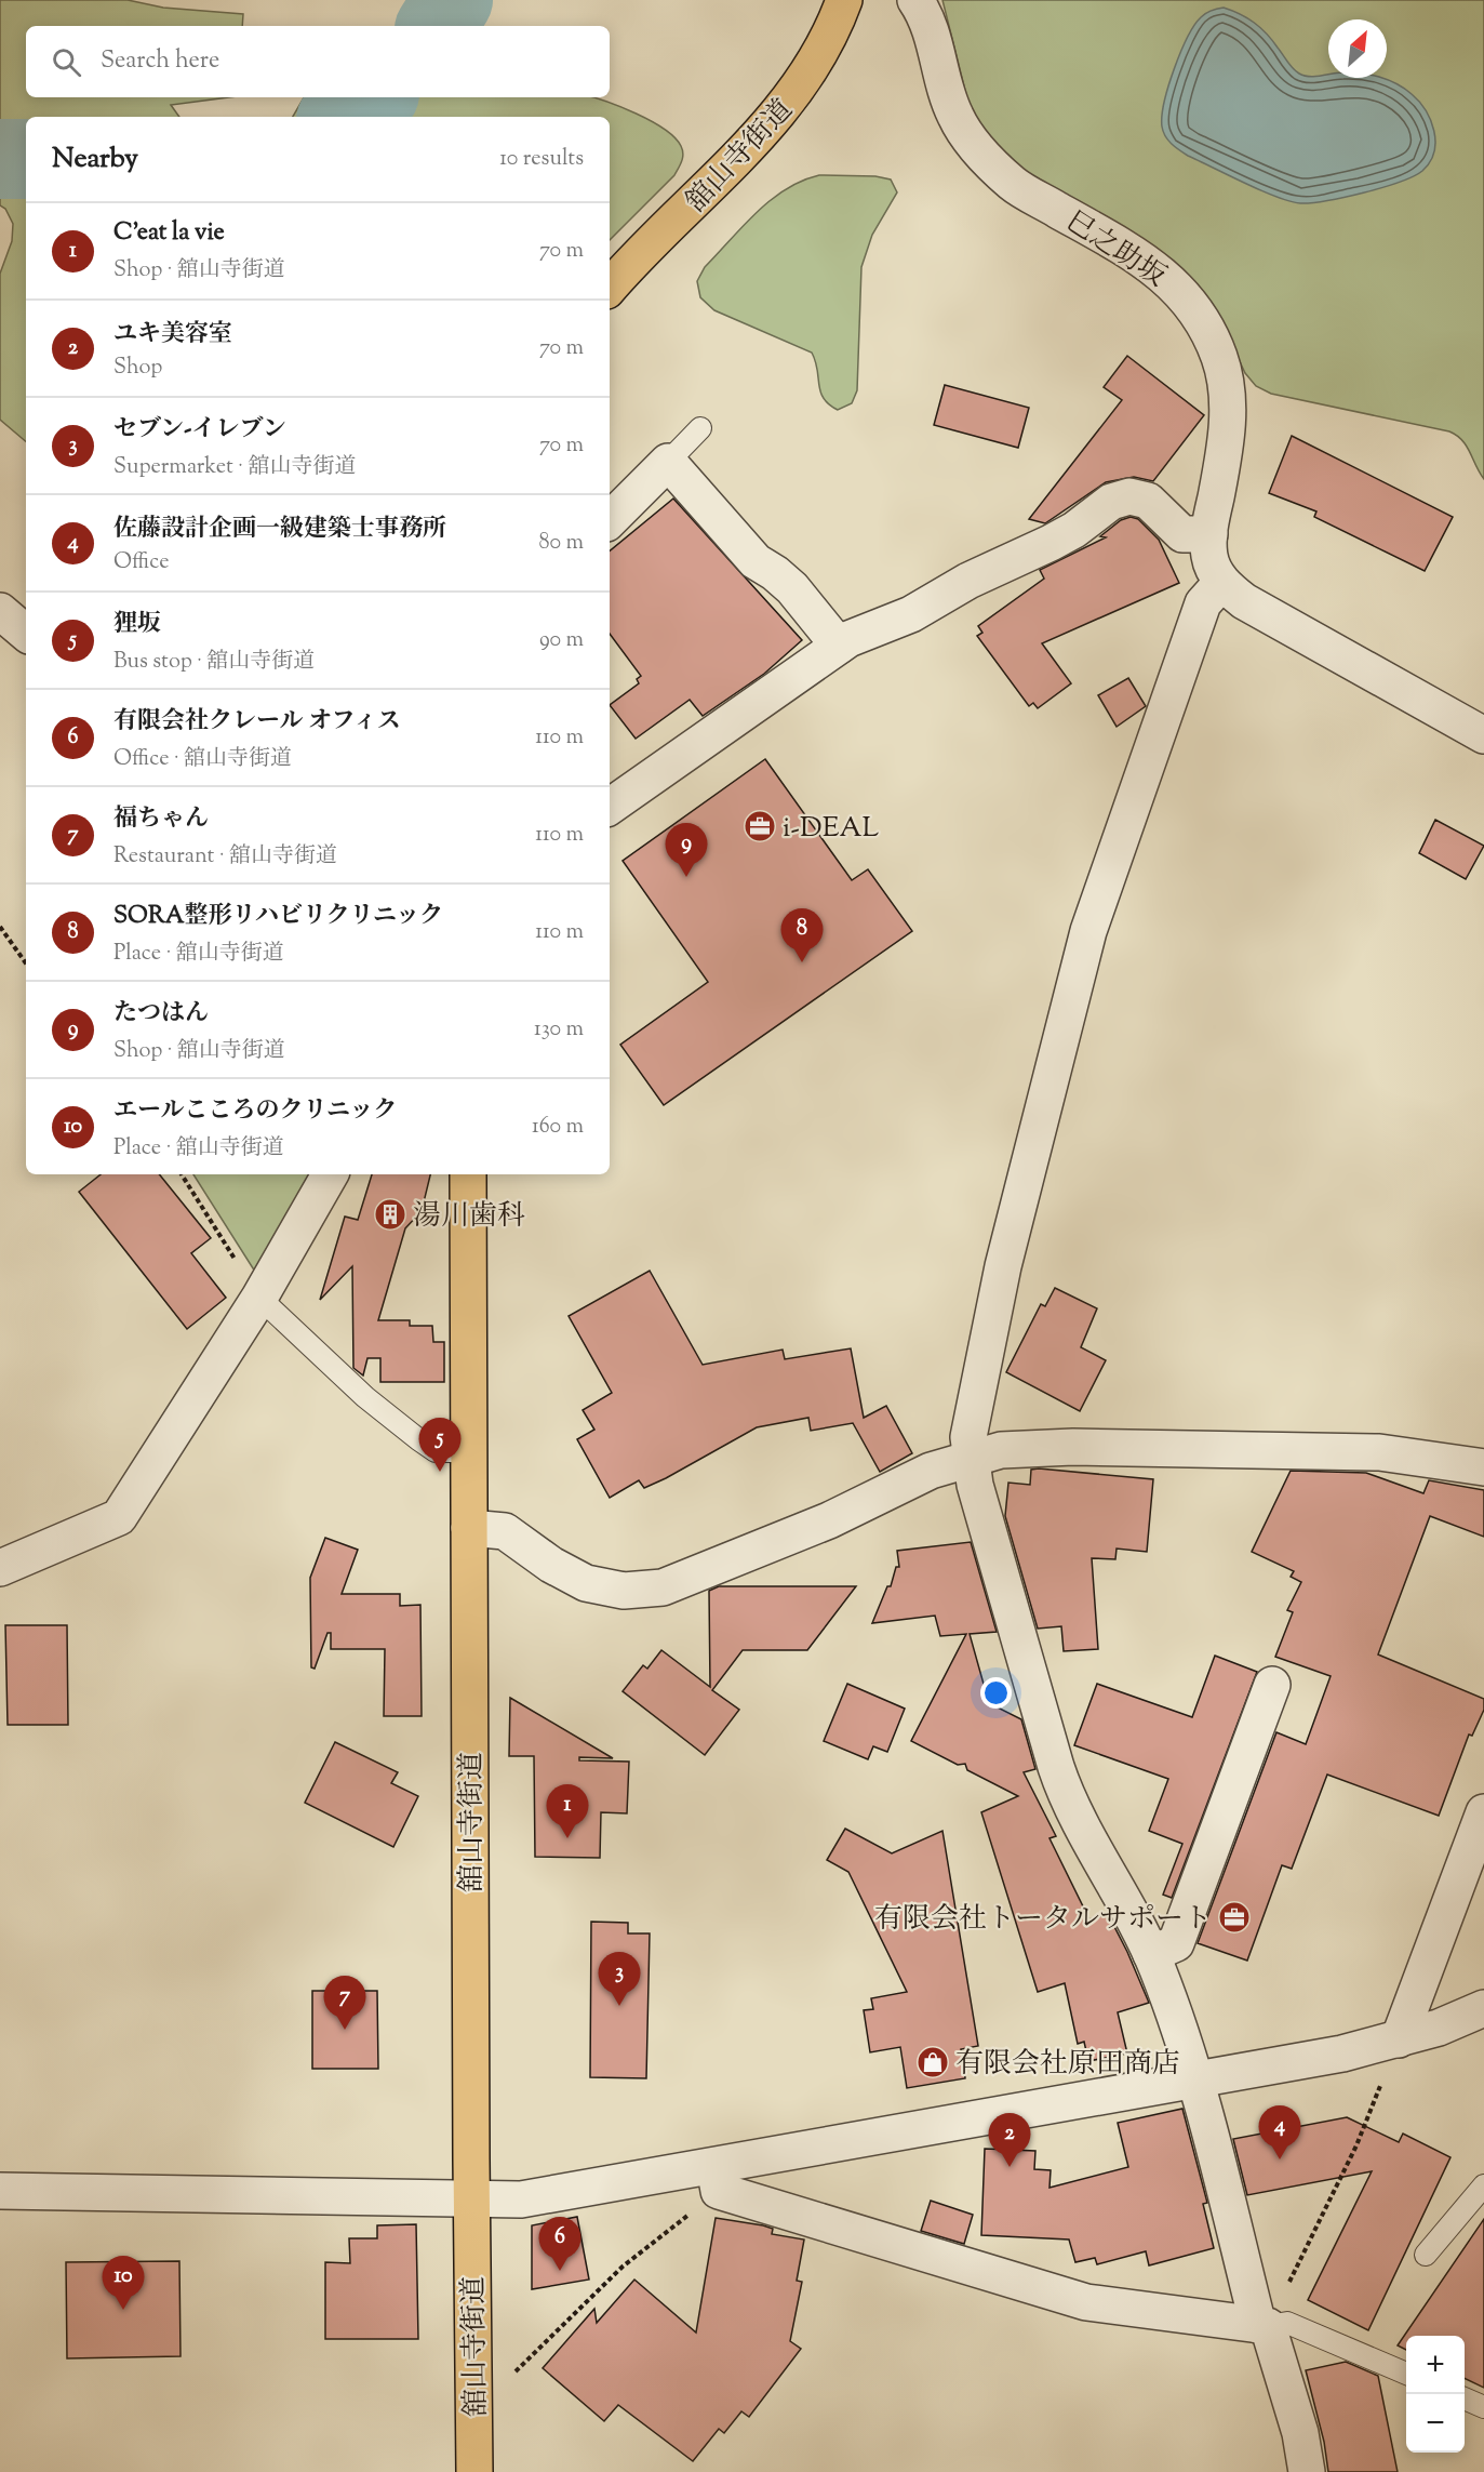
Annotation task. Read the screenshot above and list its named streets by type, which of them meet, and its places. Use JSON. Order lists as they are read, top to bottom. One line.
{"streets":{"main road":["舘山寺街道"],"street":["巳之助坂"]},"places":{"office":["i-DEAL","有限会社トータルサポート"],"building":["湯川歯科"],"shop":["有限会社原田商店"]},"north":"top right","page":{"search":"Search here","heading":["Nearby","10 results"],"list":[{"mark":"1","name":"C'eat la vie","note":"Shop · 舘山寺街道","value":"70 m"},{"mark":"2","name":"ユキ美容室","note":"Shop","value":"70 m"},{"mark":"3","name":"セブン-イレブン","note":"Supermarket · 舘山寺街道","value":"70 m"},{"mark":"4","name":"佐藤設計企画一級建築士事務所","note":"Office","value":"80 m"},{"mark":"5","name":"狸坂","note":"Bus stop · 舘山寺街道","value":"90 m"},{"mark":"6","name":"有限会社クレール オフィス","note":"Office · 舘山寺街道","value":"110 m"},{"mark":"7","name":"福ちゃん","note":"Restaurant · 舘山寺街道","value":"110 m"},{"mark":"8","name":"SORA整形リハビリクリニック","note":"Place · 舘山寺街道","value":"110 m"},{"mark":"9","name":"たつはん","note":"Shop · 舘山寺街道","value":"130 m"},{"mark":"10","name":"エールこころのクリニック","note":"Place · 舘山寺街道","value":"160 m"}],"pins":["9","8","5","1","3","7","4","2","6","10"],"map_buttons":["+","−"]}}
